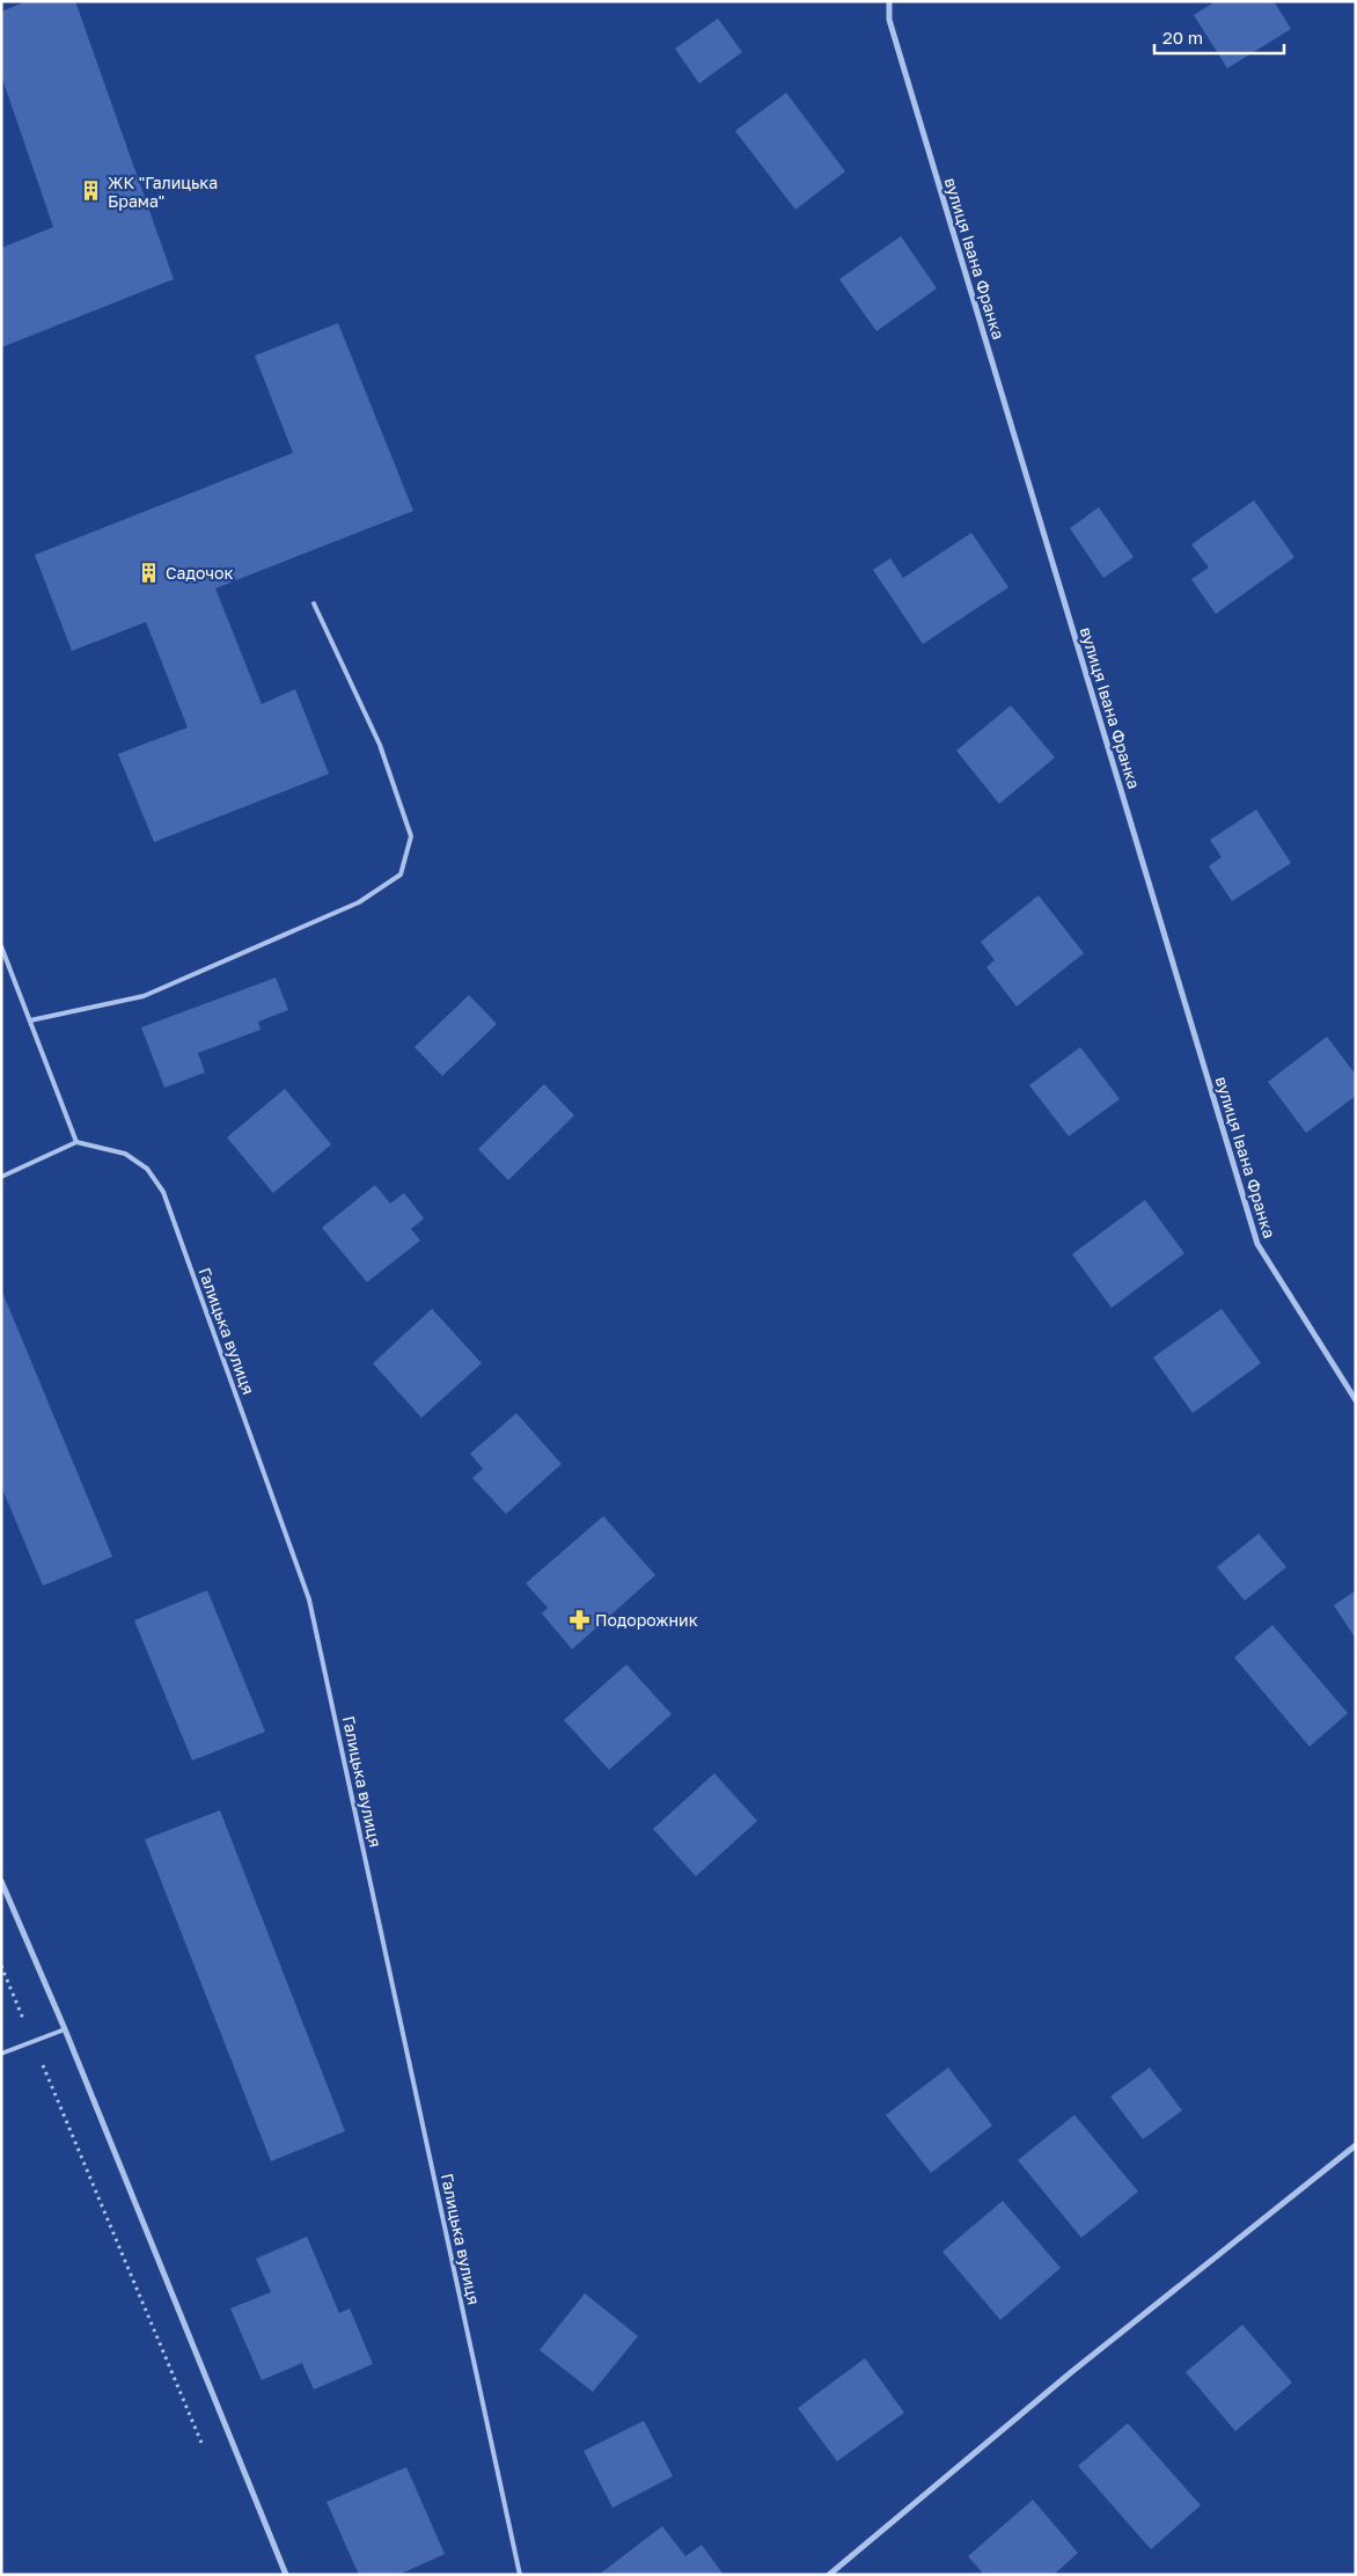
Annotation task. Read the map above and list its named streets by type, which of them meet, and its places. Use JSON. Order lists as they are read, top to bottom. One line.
{"streets":{"street":["вулиця Івана Франка"],"lane":["Галицька вулиця"]},"places":{"building":["ЖК \"Галицька Брама\"","Садочок"],"pharmacy":["Подорожник"]},"scale_bar":"20 m"}
